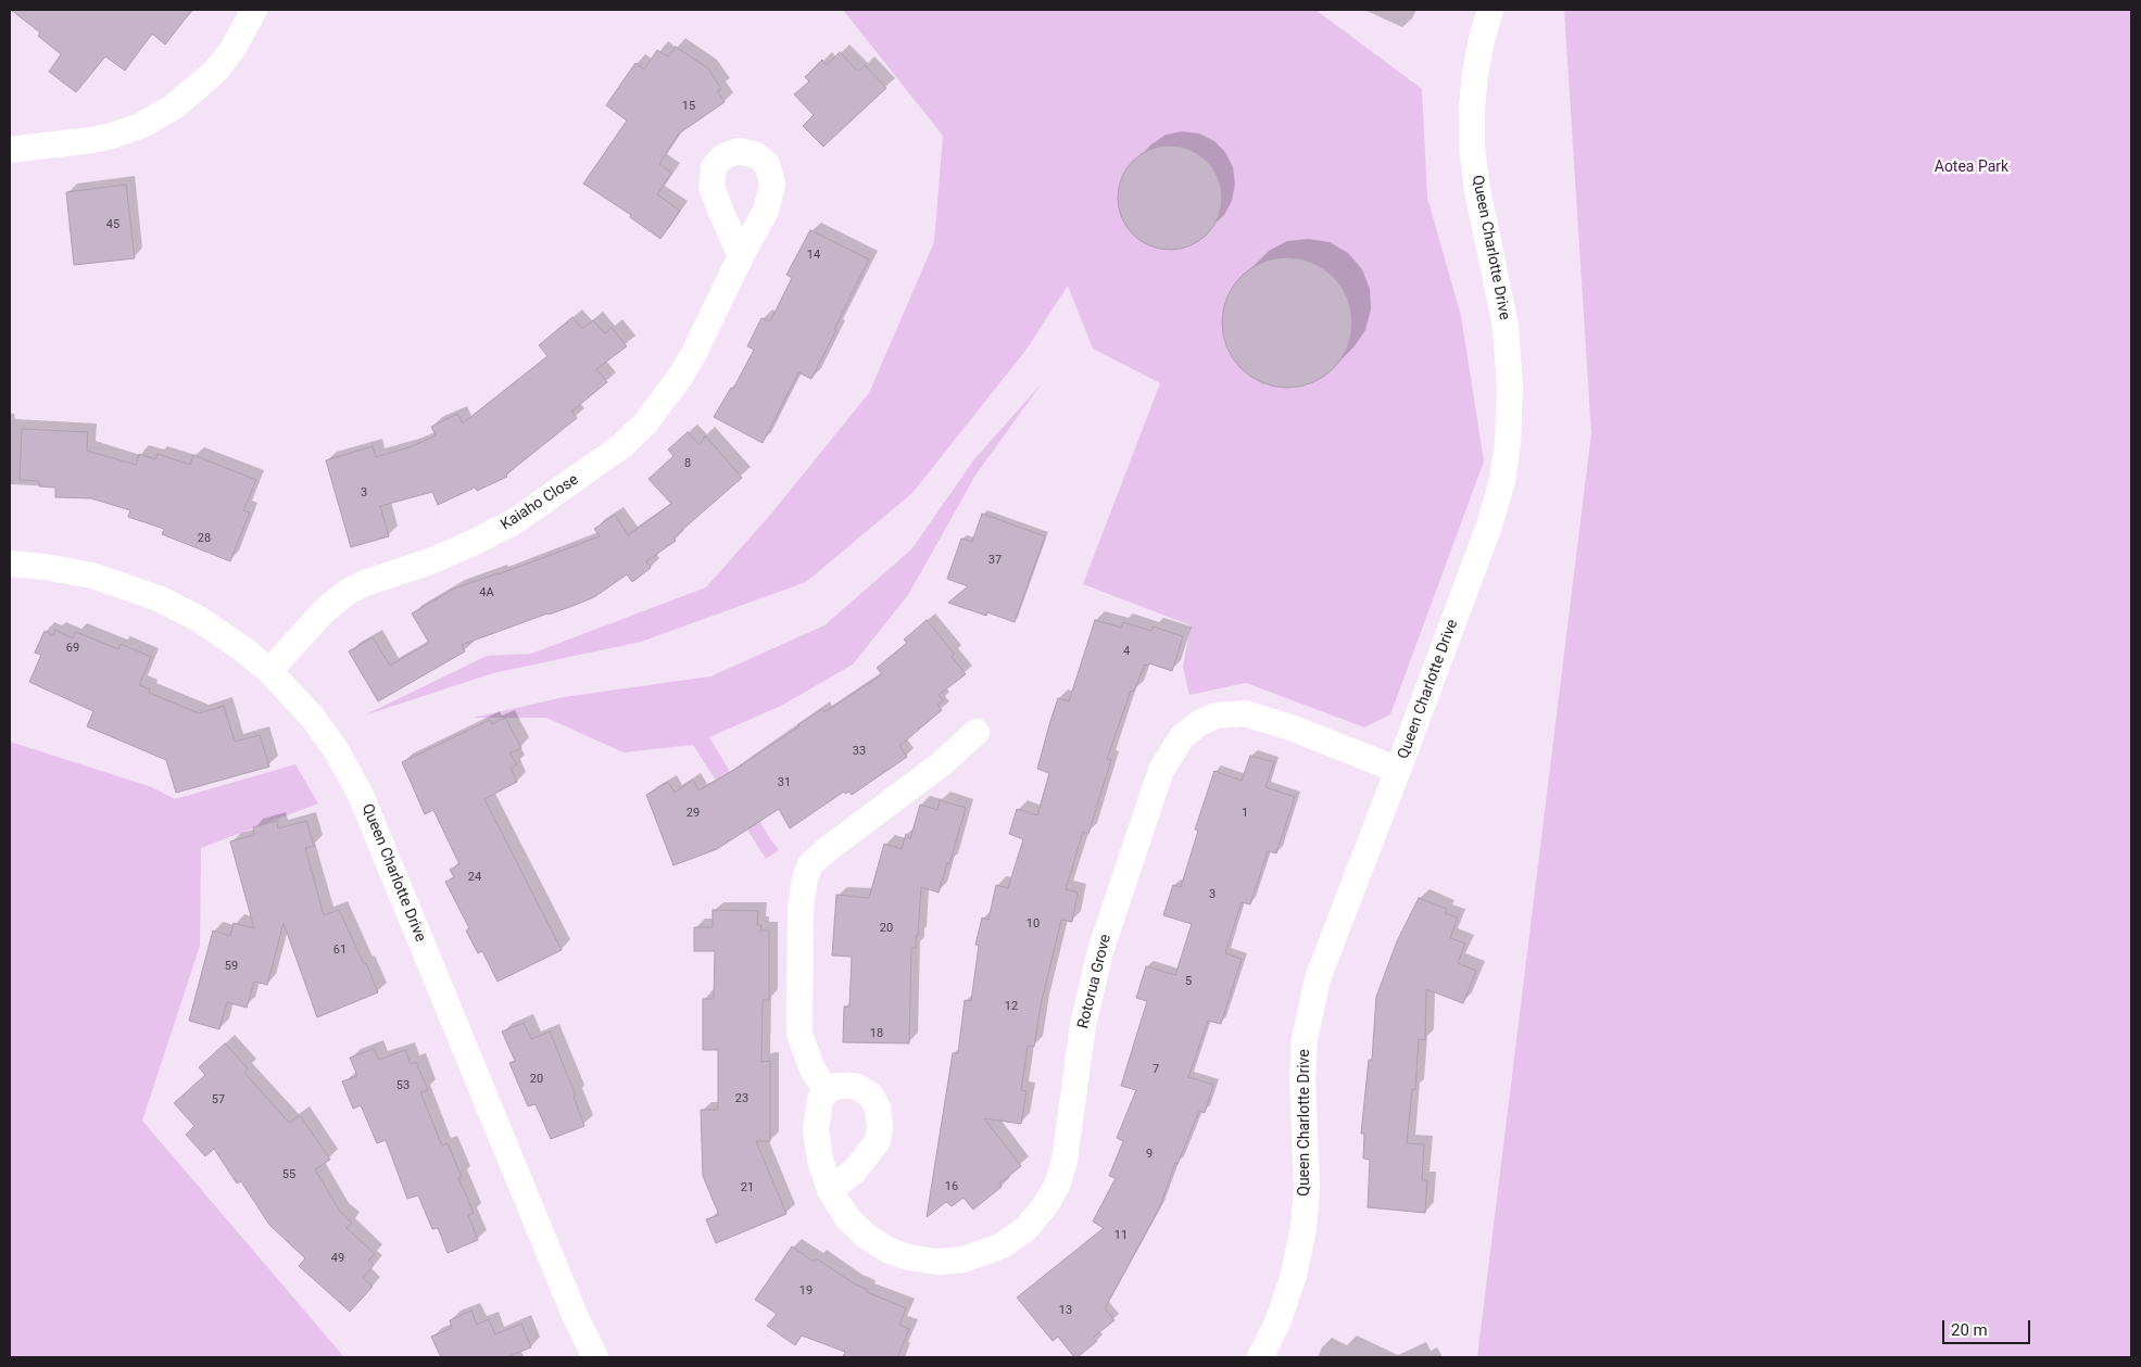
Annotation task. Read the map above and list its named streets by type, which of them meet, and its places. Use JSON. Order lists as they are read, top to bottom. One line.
{"streets":{"street":["Queen Charlotte Drive","Kaiaho Close","Rotorua Grove"]},"crossings":[["Queen Charlotte Drive","Kaiaho Close"],["Queen Charlotte Drive","Rotorua Grove"]],"parks":["Aotea Park"],"house_numbers":["15","45","14","8","3","28","37","4A","69","4","33","31","29","1","24","3","10","20","61","59","5","12","18","7","20","53","23","57","9","55","16","21","11","49","19","13"],"scale_bar":"20 m"}
